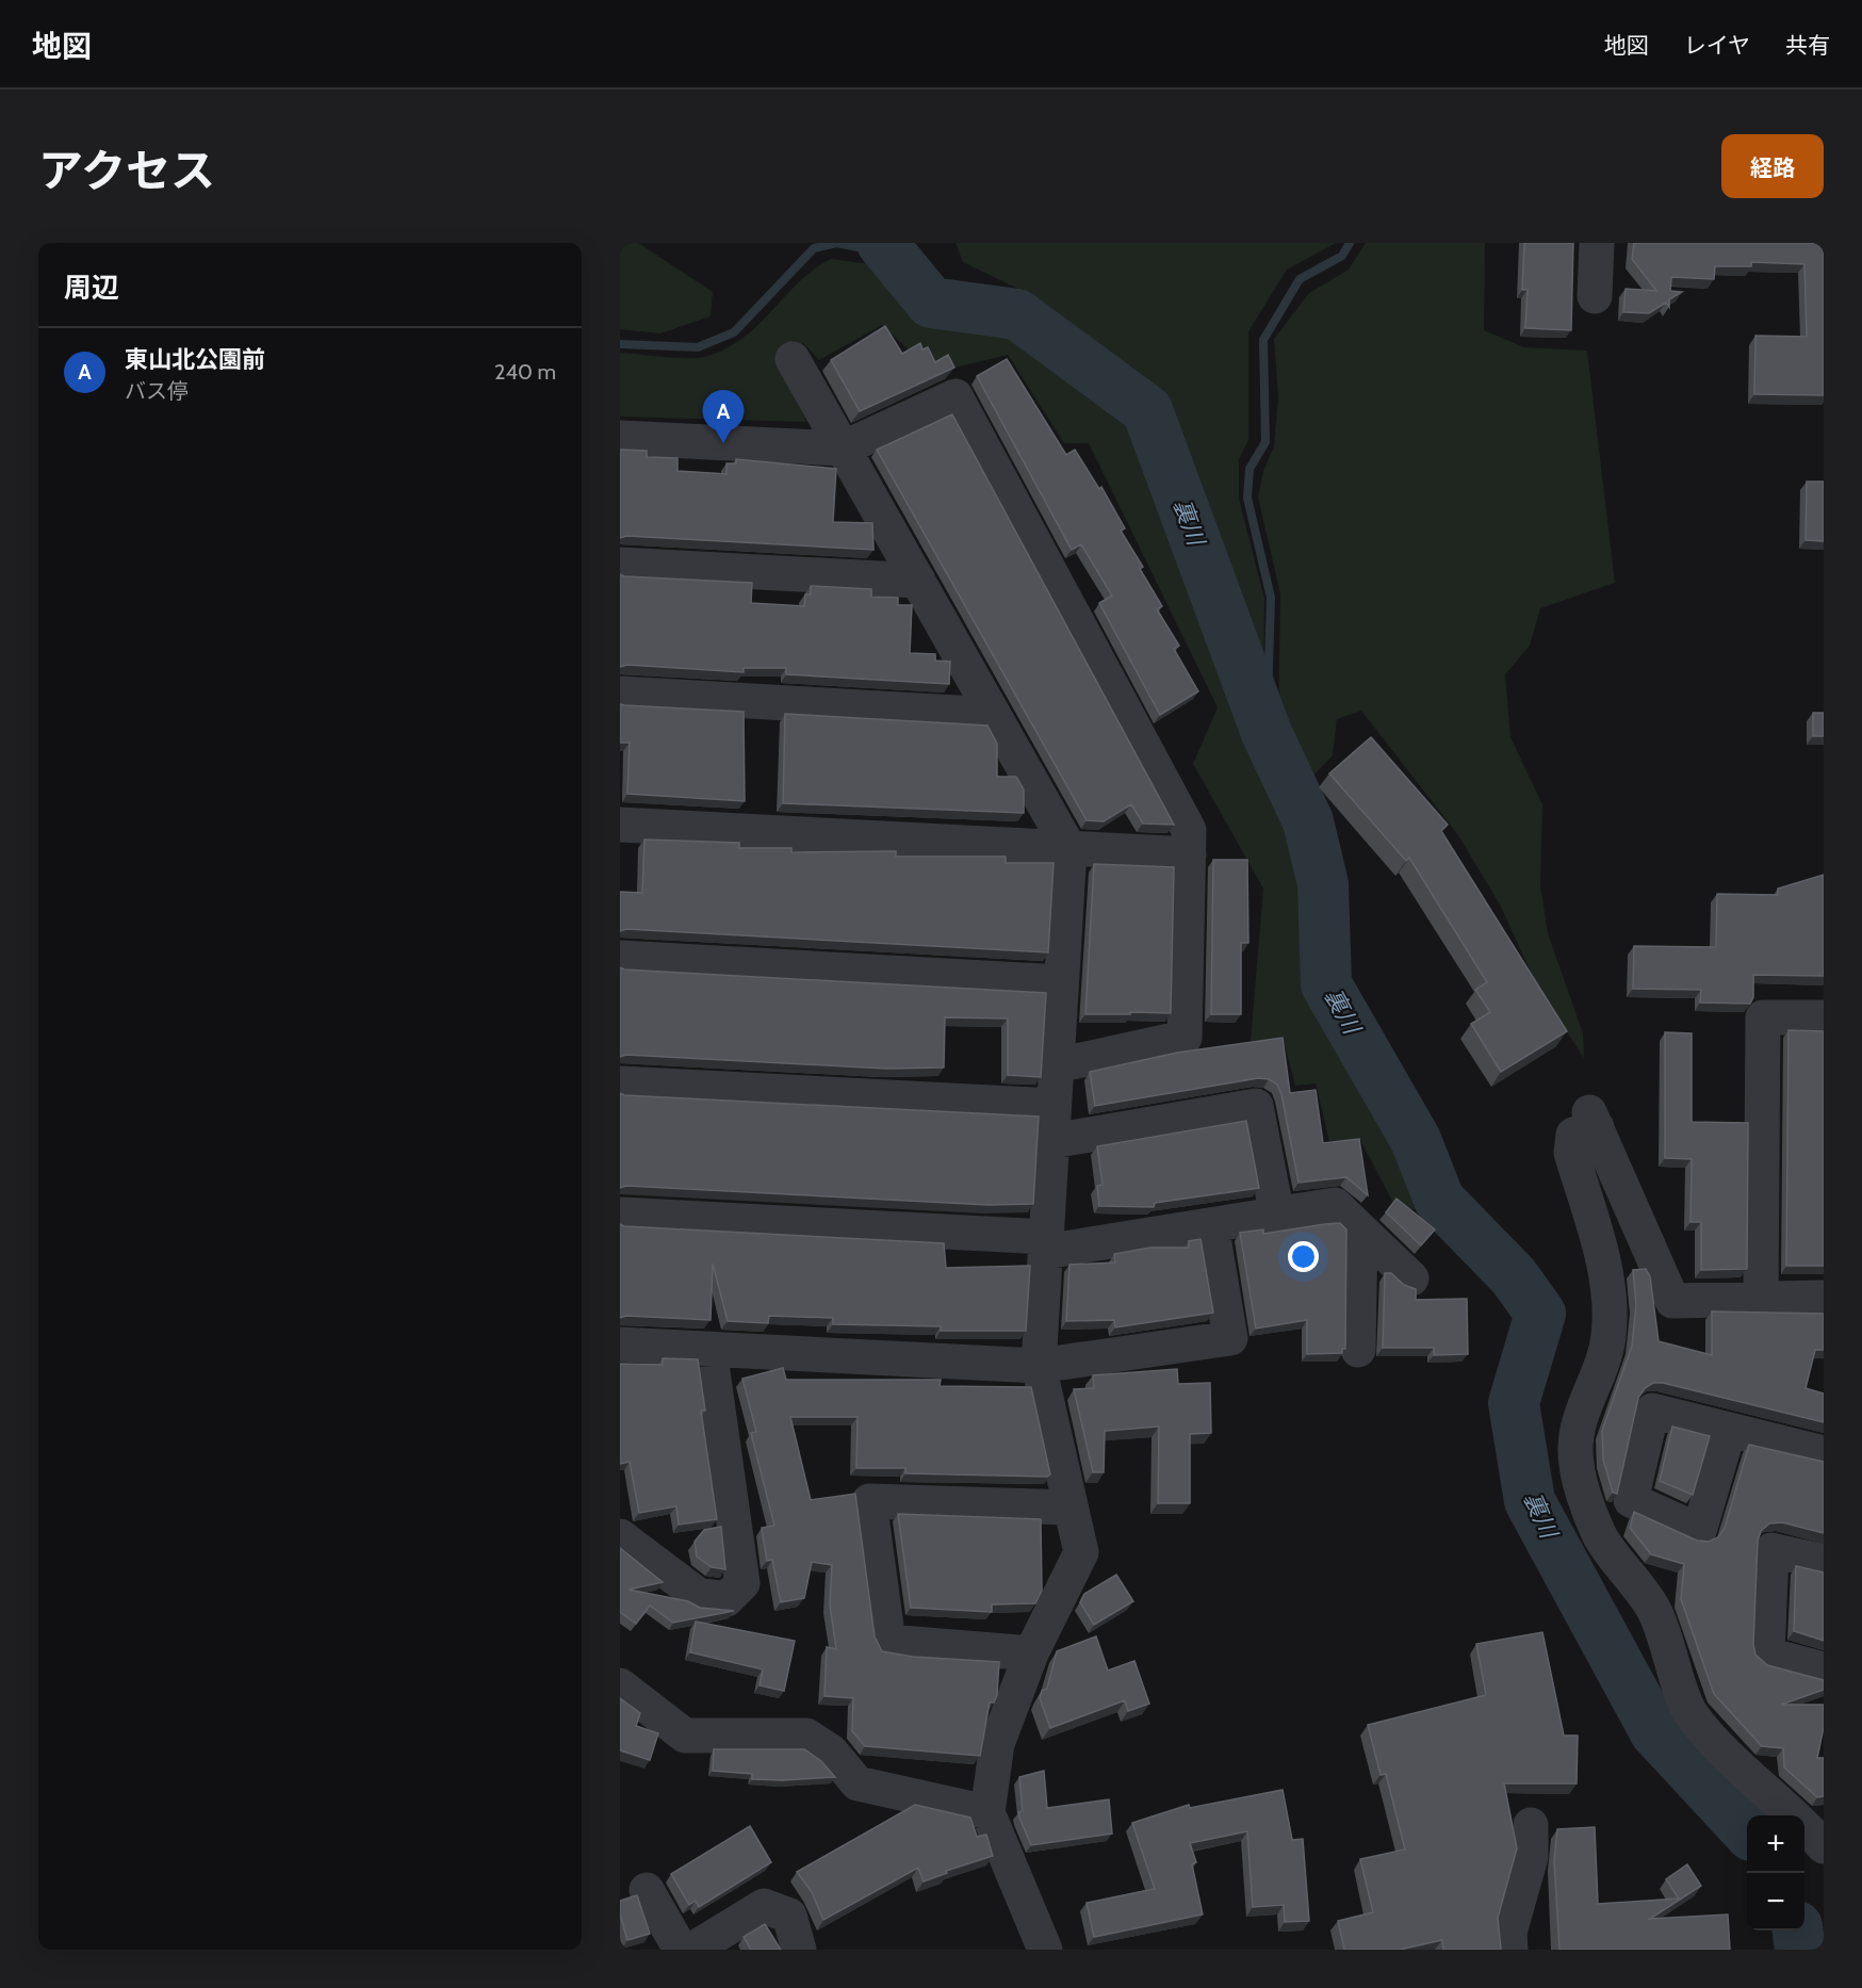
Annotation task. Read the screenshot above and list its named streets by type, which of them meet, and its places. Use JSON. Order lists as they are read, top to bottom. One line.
{"water":["裏川"],"page":{"header":"地図","nav":["地図","レイヤ","共有"],"title":"アクセス","buttons":"経路","heading":"周辺","list":[{"mark":"A","name":"東山北公園前","note":"バス停","value":"240 m"}],"pins":"A","map_buttons":["+","−"]}}
